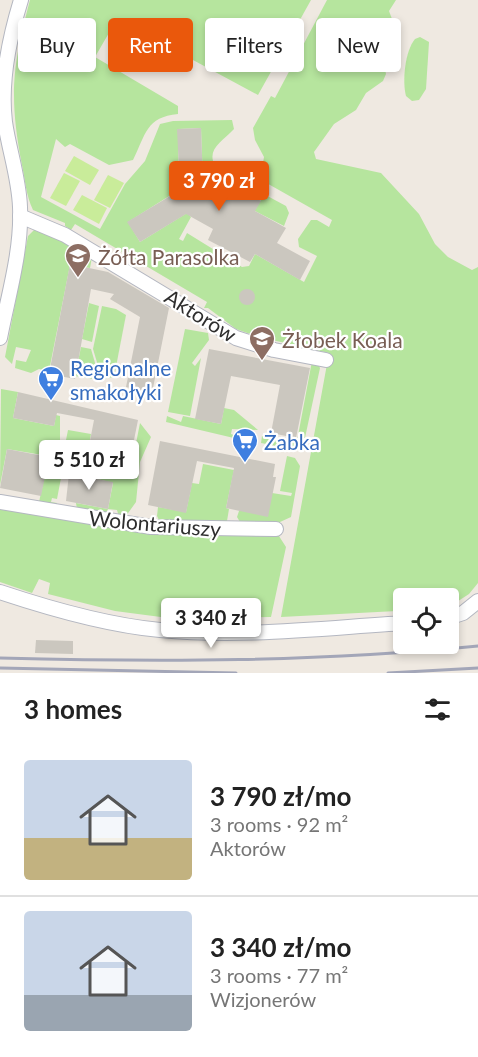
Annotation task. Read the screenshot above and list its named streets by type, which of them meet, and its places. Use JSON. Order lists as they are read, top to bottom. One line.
{"streets":{"street":["Aktorów","Wolontariuszy"]},"places":{"school or university":["Żółta Parasolka","Żłobek Koala"],"supermarket":["Regionalne smakołyki","Żabka"]},"page":{"chip":["Buy","Rent","Filters","New"],"price":["3 790 zł","5 510 zł","3 340 zł"],"heading":"3 homes","list":[{"name":"3 790 zł/mo","note":"3 rooms · 92 m² · Aktorów"},{"name":"3 340 zł/mo","note":"3 rooms · 77 m² · Wizjonerów"}]}}
